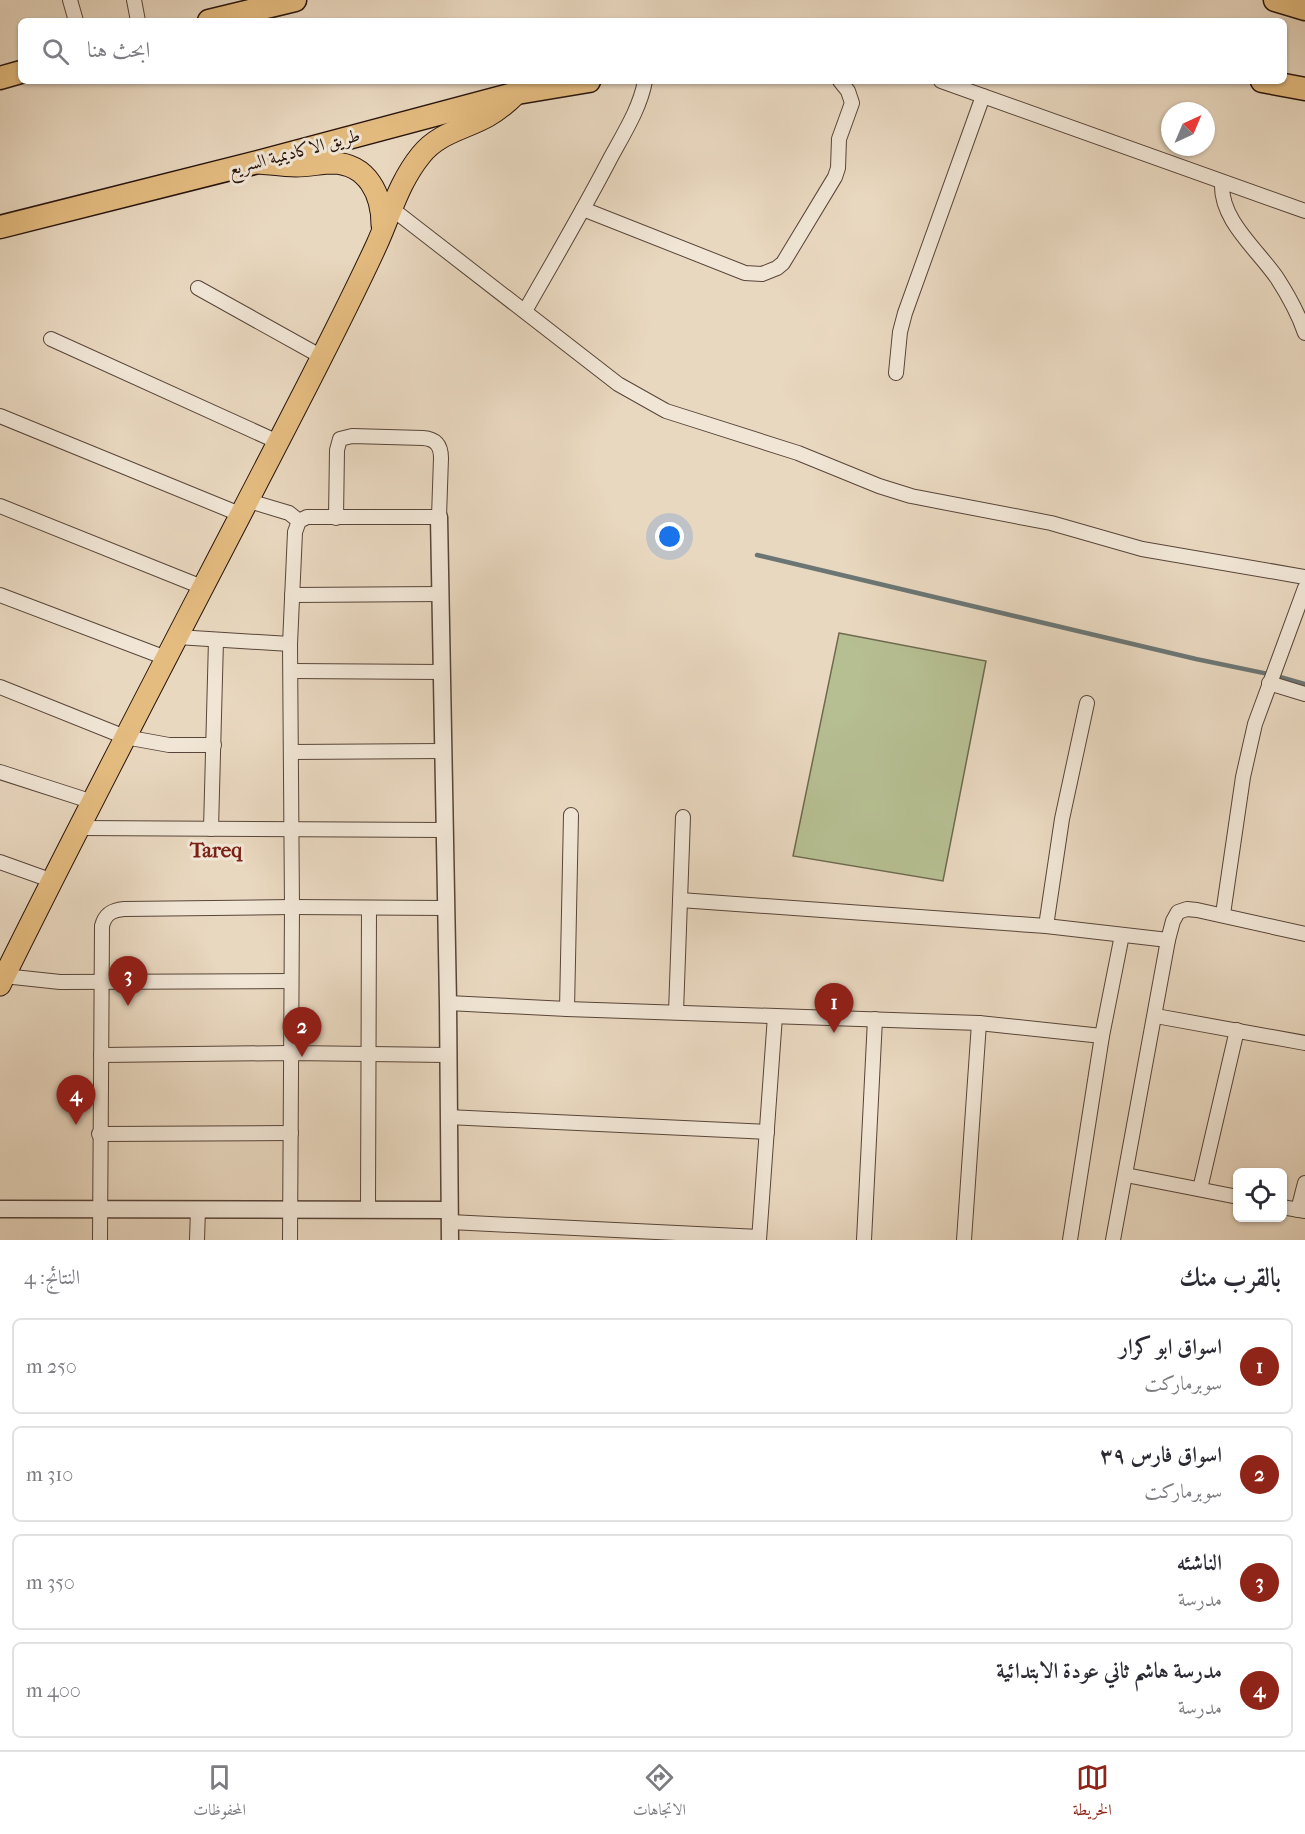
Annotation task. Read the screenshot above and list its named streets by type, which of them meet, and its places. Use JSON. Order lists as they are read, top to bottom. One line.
{"streets":{"highway":["طريق الاكاديمية السريع"]},"districts":["Tareq"],"north":"top right","page":{"search":"ابحث هنا","pins":["3","1","2","4"],"heading":["بالقرب منك","النتائج: 4"],"list":[{"mark":"1","name":"اسواق ابو كرار","note":"سوبرماركت","value":"250 m"},{"mark":"2","name":"اسواق فارس ٣٩","note":"سوبرماركت","value":"310 m"},{"mark":"3","name":"الناشئه","note":"مدرسة","value":"350 m"},{"mark":"4","name":"مدرسة هاشم ثاني عودة الابتدائية","note":"مدرسة","value":"400 m"}],"nav":["الخريطة","الاتجاهات","المحفوظات"]}}
